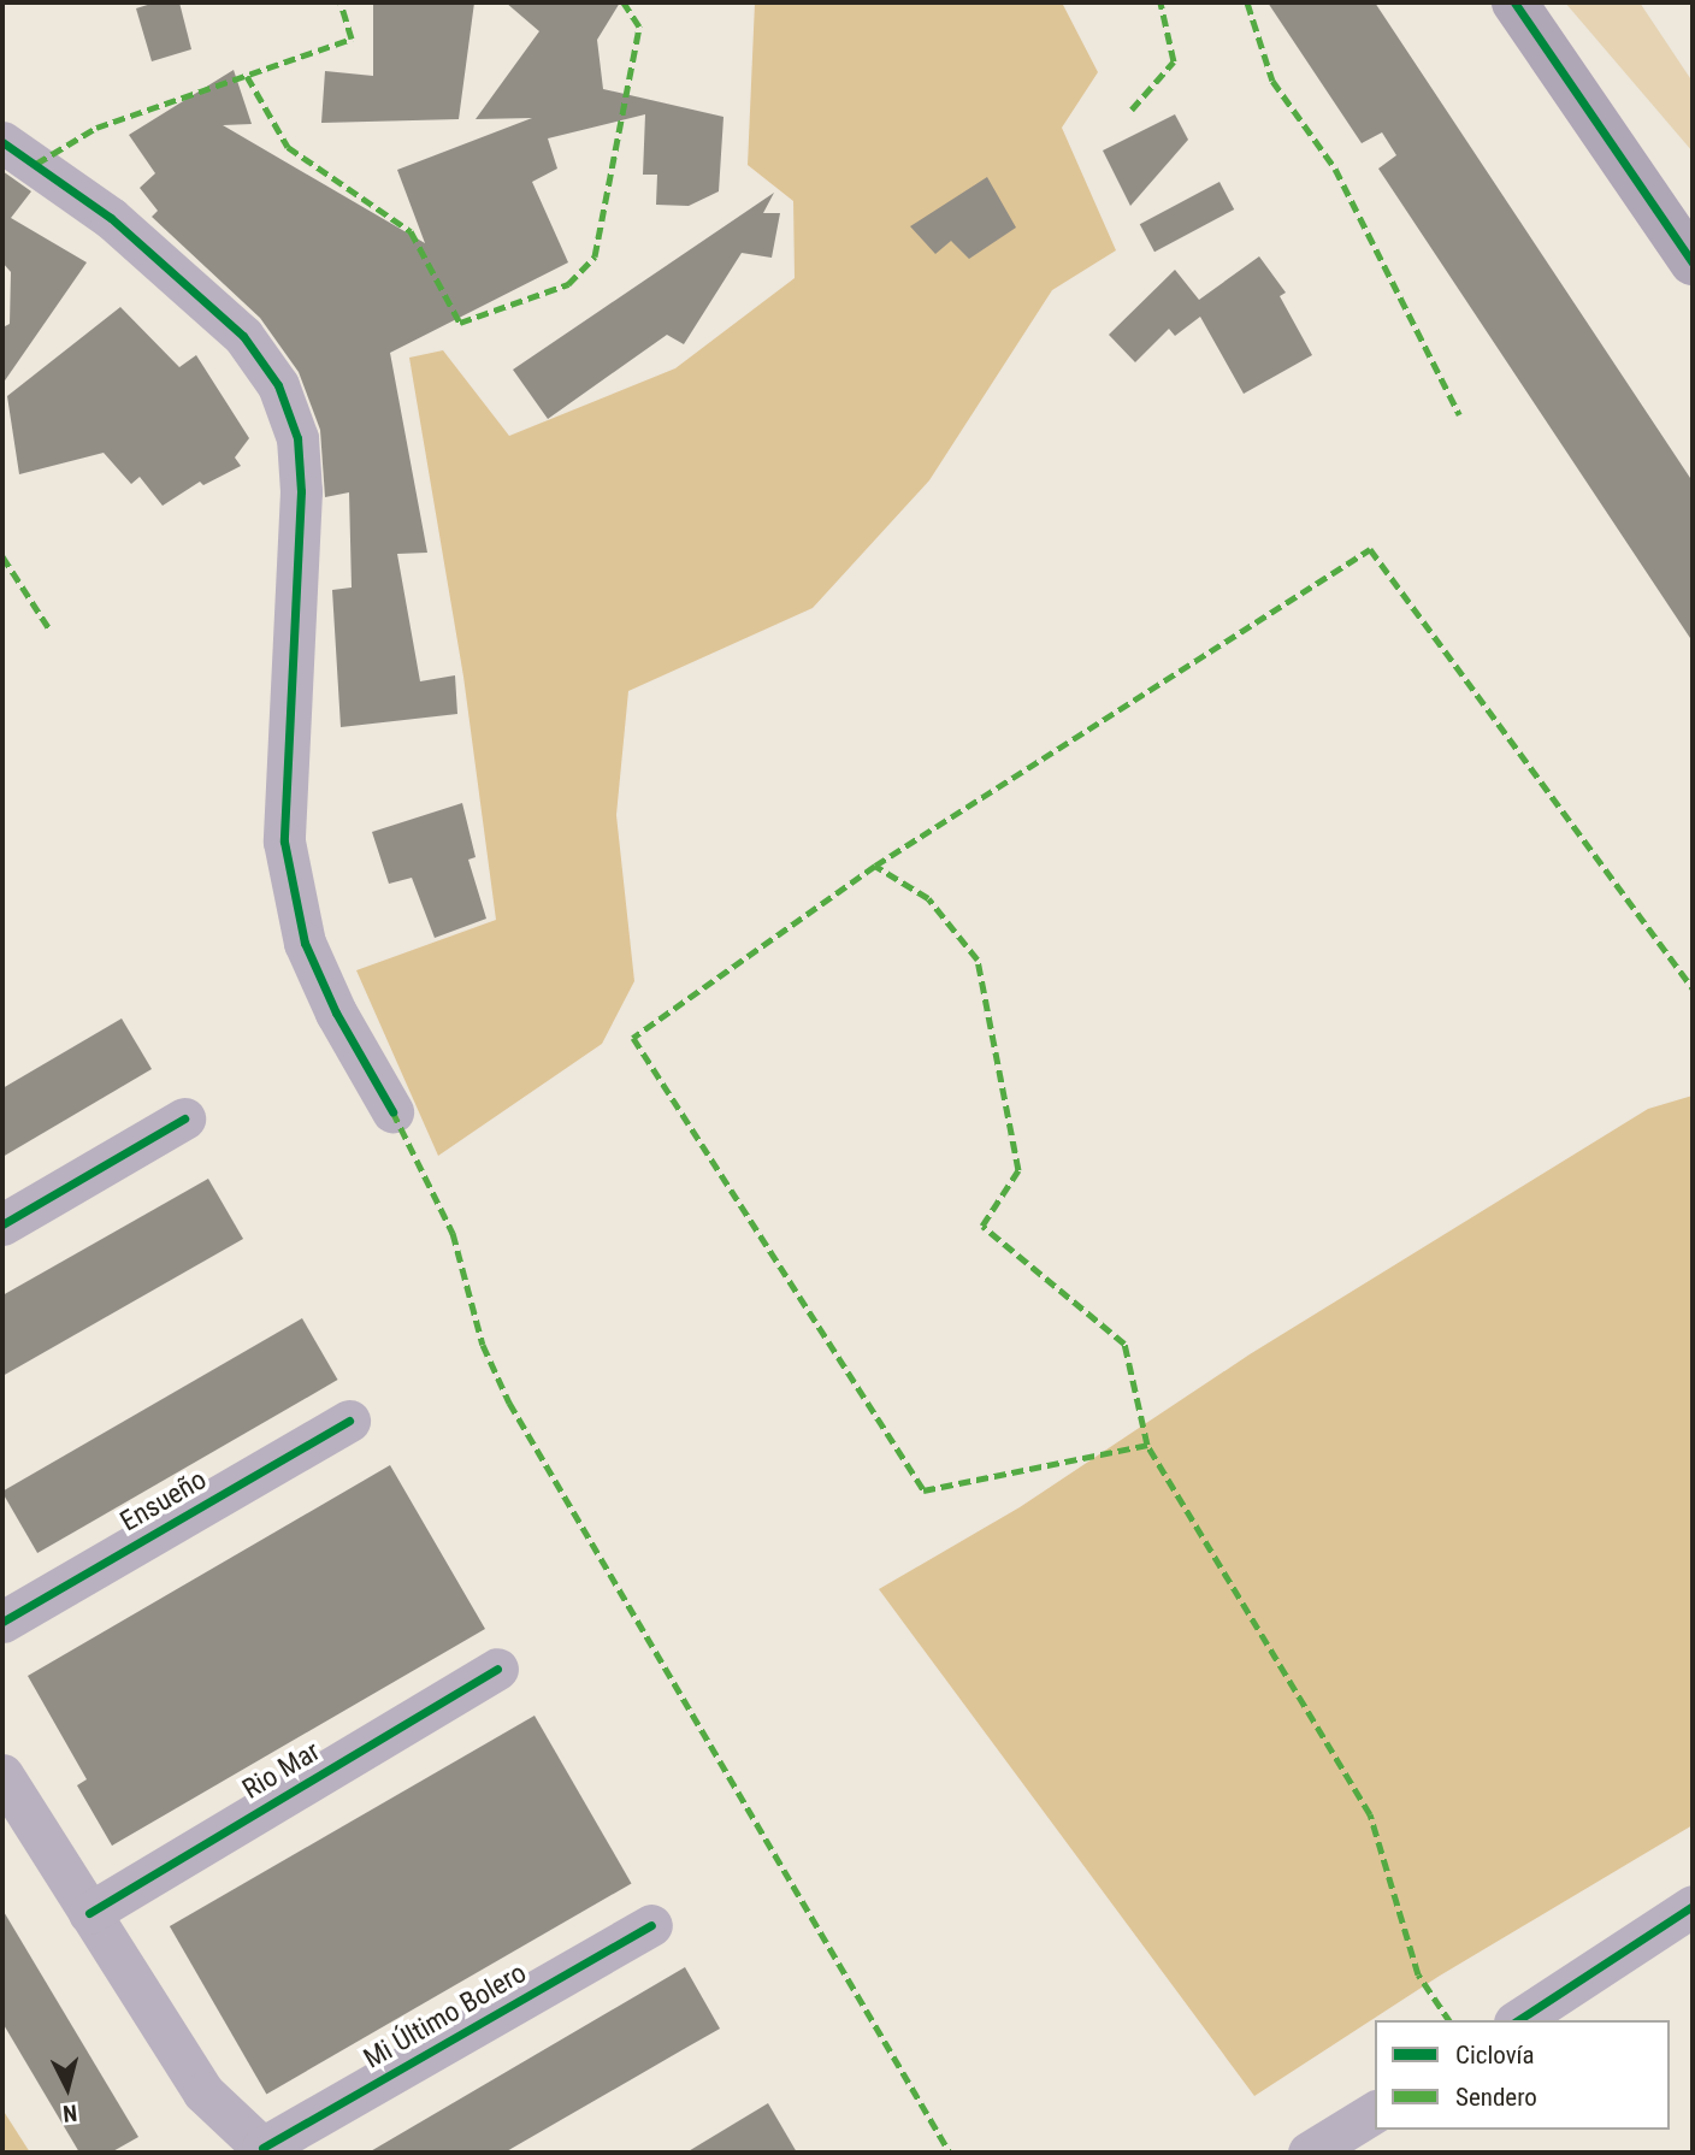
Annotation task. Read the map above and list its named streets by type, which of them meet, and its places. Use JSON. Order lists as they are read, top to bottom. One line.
{"streets":{"street":["Ensueño","Rio Mar","Mi Último Bolero"]},"legend":["Ciclovía","Sendero"],"north":"bottom"}
